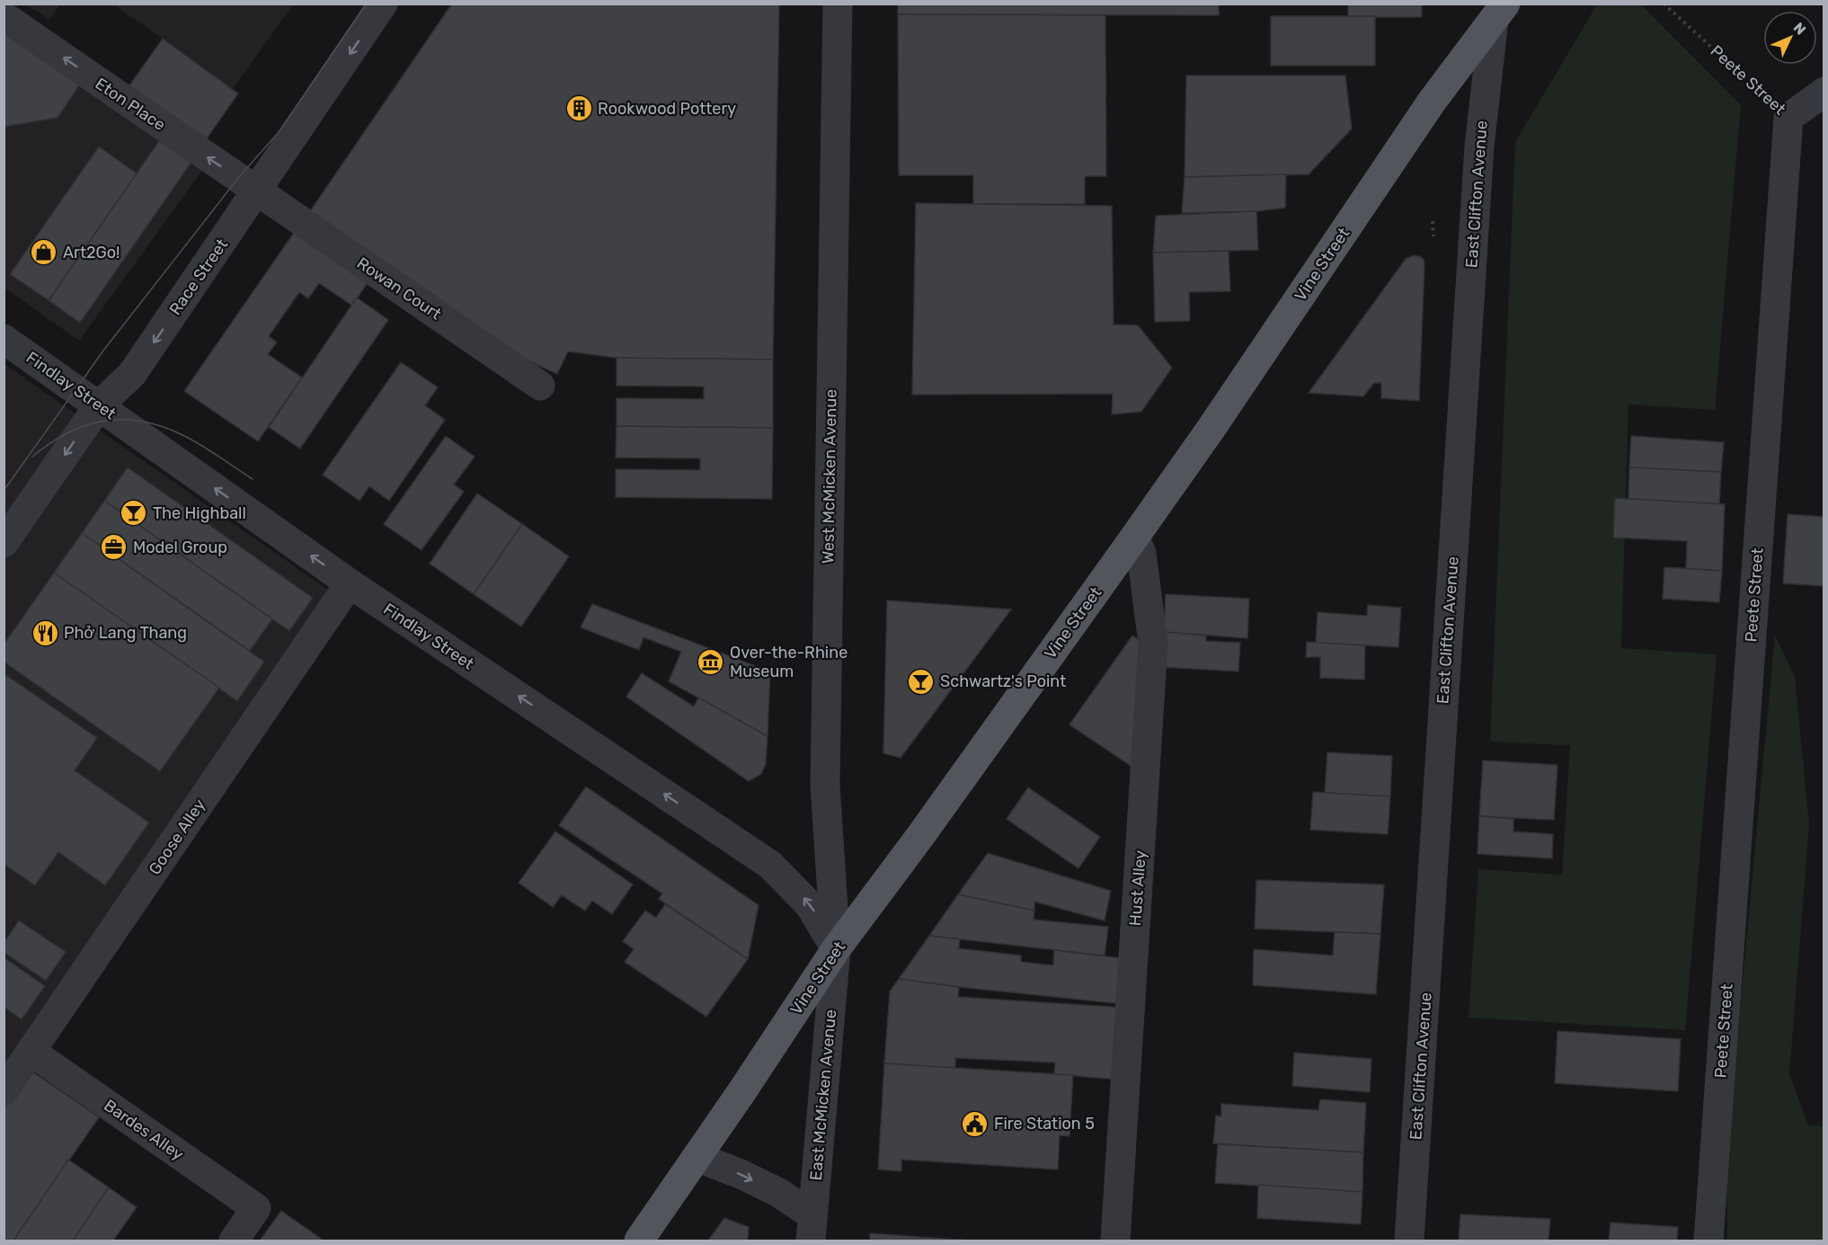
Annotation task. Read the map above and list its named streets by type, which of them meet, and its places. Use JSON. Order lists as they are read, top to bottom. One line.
{"streets":{"main road":["Vine Street"],"street":["Peete Street","Eton Place","East Clifton Avenue","Race Street","Rowan Court","Findlay Street","West McMicken Avenue","Goose Alley","Hust Alley","East McMicken Avenue","Bardes Alley"]},"crossings":[["Eton Place","Race Street"],["Eton Place","Rowan Court"],["East Clifton Avenue","Vine Street"],["Vine Street","Findlay Street"],["Vine Street","West McMicken Avenue"],["Vine Street","Hust Alley"],["Vine Street","East McMicken Avenue"],["Race Street","Rowan Court"],["Race Street","Findlay Street"],["Findlay Street","West McMicken Avenue"],["Findlay Street","Goose Alley"],["Findlay Street","East McMicken Avenue"],["West McMicken Avenue","East McMicken Avenue"],["Goose Alley","Bardes Alley"]],"one_way":["Eton Place","Race Street","Findlay Street"],"places":{"building":["Rookwood Pottery"],"shop":["Art2Go!"],"bar":["The Highball","Schwartz's Point"],"office":["Model Group"],"restaurant":["Phở Lang Thang"],"museum":["Over-the-Rhine Museum"],"public building":["Fire Station 5"]},"north":"top right"}
